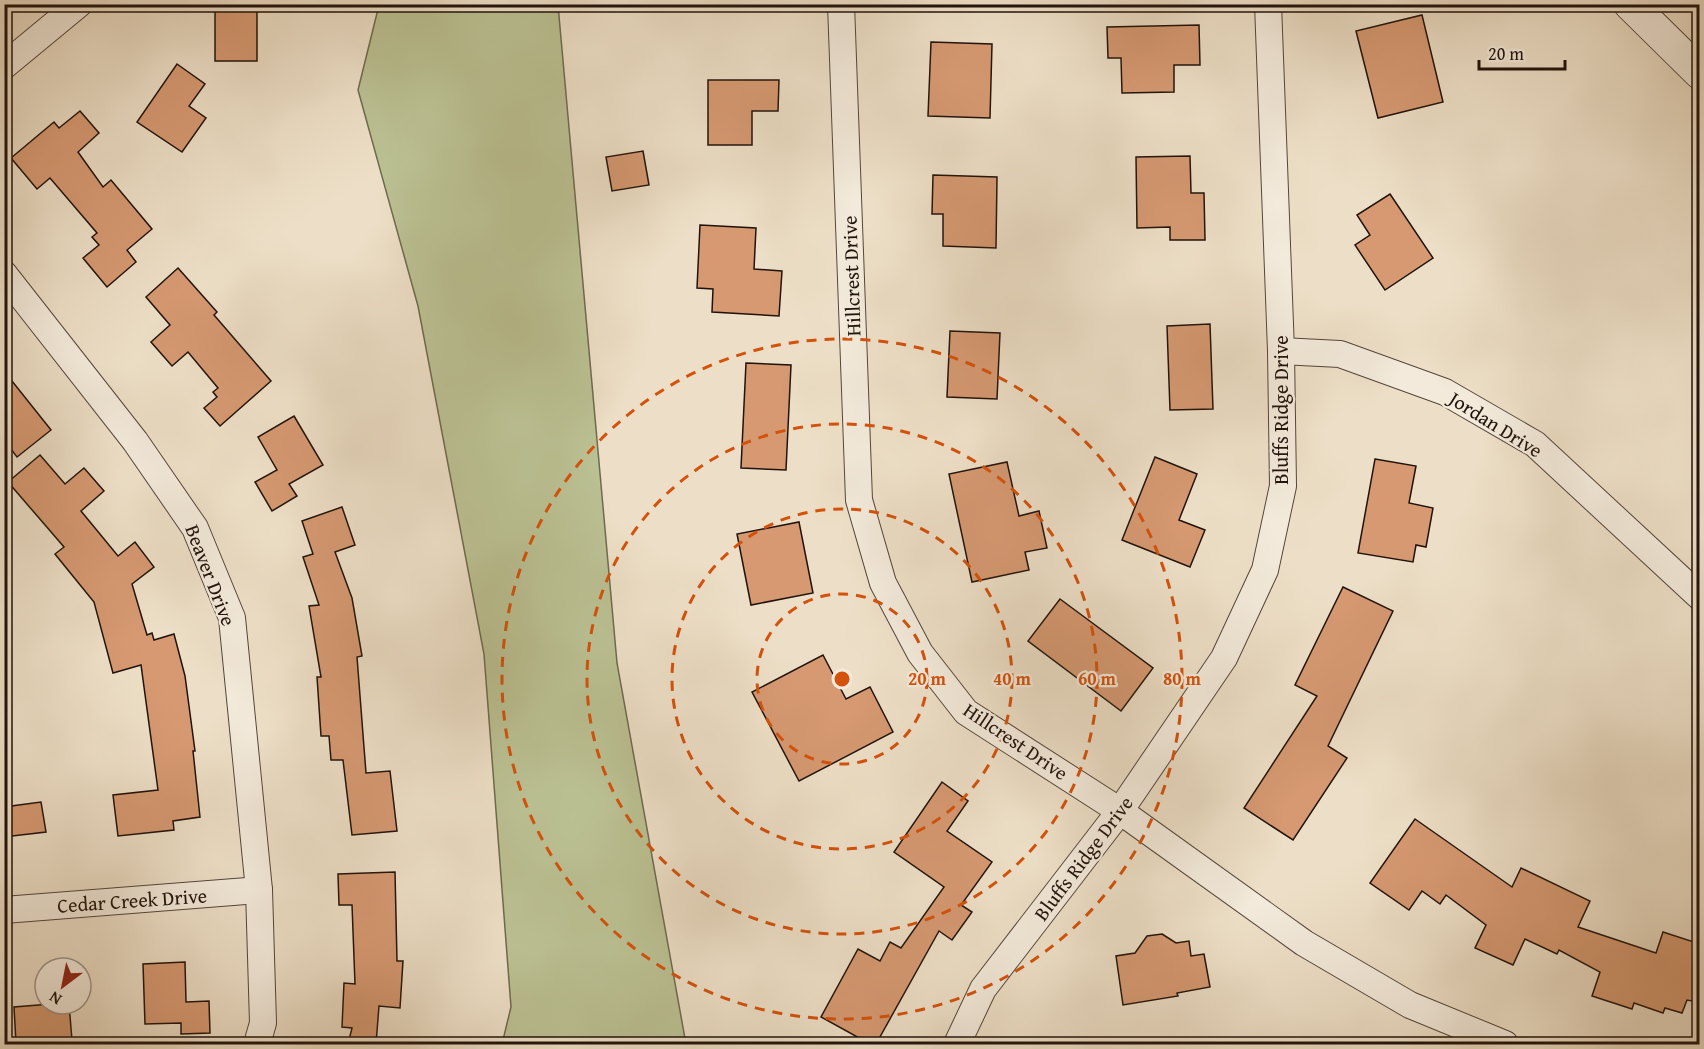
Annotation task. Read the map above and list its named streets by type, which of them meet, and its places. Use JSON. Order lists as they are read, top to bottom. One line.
{"streets":{"street":["Hillcrest Drive","Bluffs Ridge Drive","Jordan Drive","Beaver Drive","Cedar Creek Drive"]},"crossings":[["Hillcrest Drive","Bluffs Ridge Drive"],["Bluffs Ridge Drive","Jordan Drive"],["Beaver Drive","Cedar Creek Drive"]],"scale_bar":"20 m","north":"bottom left","rings":["20 m","40 m","60 m","80 m"]}
